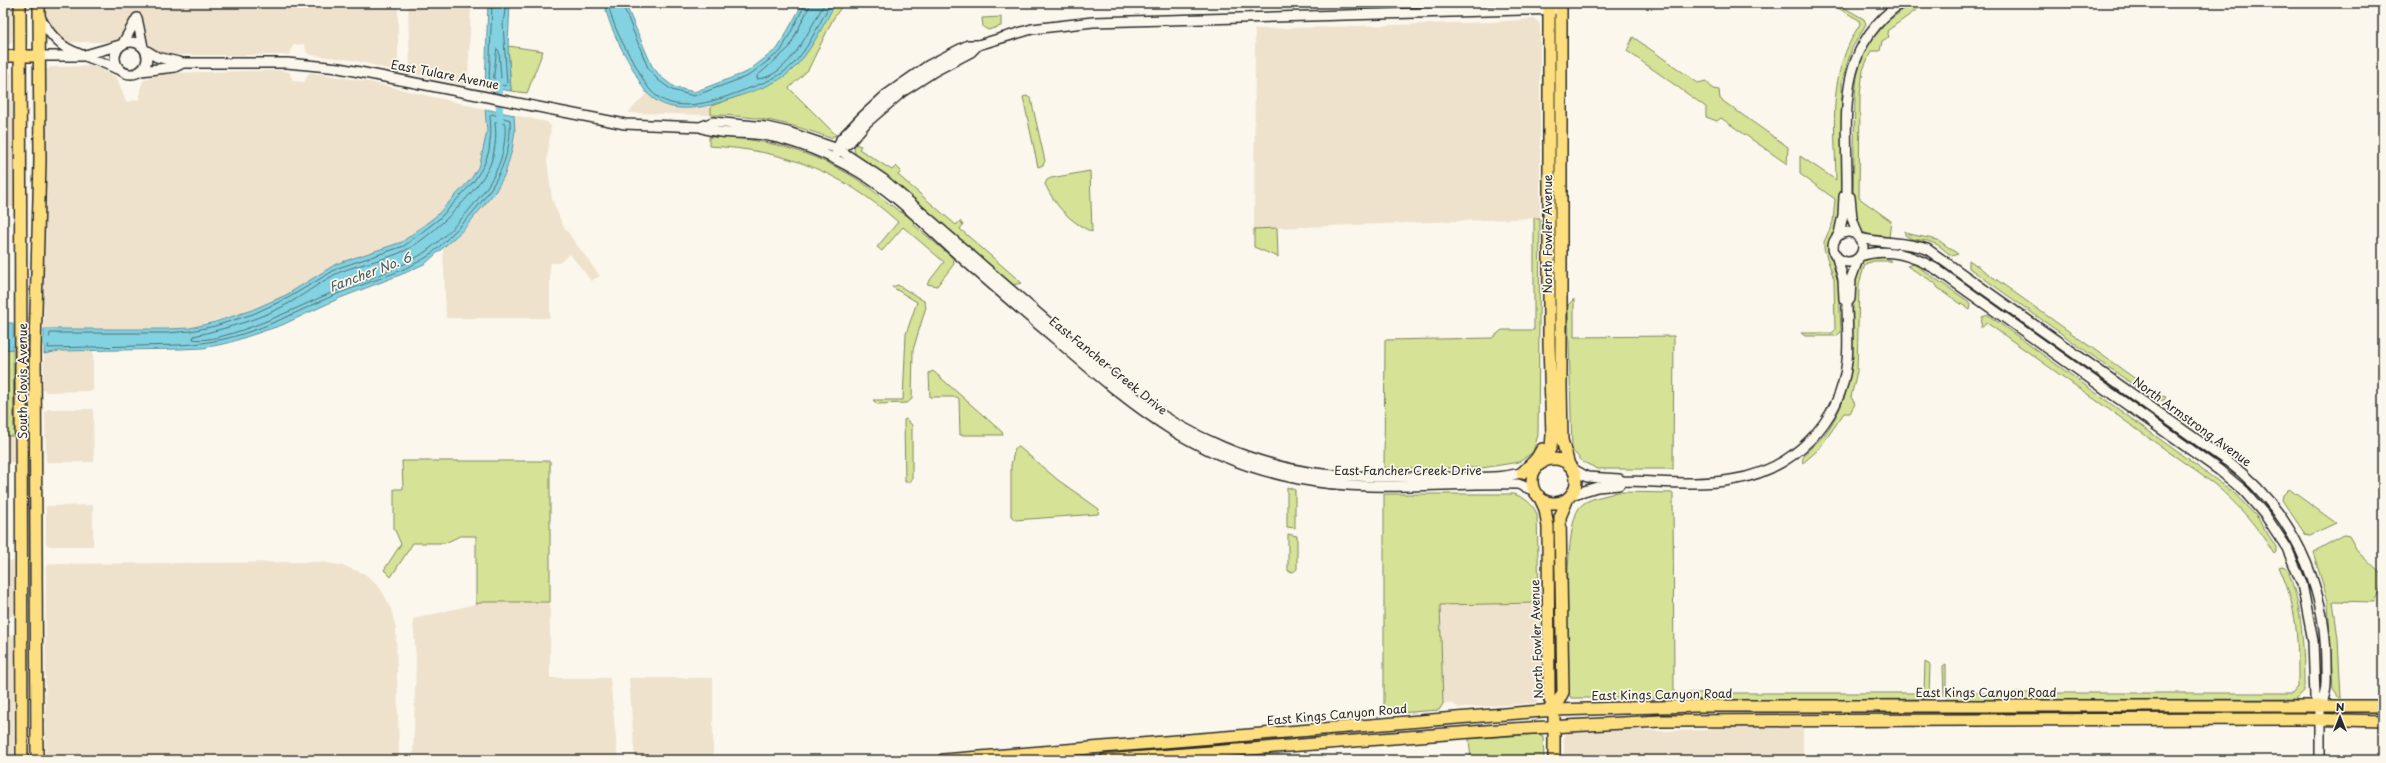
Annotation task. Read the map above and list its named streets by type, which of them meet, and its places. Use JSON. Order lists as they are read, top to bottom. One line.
{"streets":{"main road":["East Tulare Avenue","North Fowler Avenue","South Clovis Avenue","East Kings Canyon Road"],"street":["East Fancher Creek Drive","North Armstrong Avenue"]},"crossings":[["East Tulare Avenue","East Fancher Creek Drive"],["East Tulare Avenue","South Clovis Avenue"],["North Fowler Avenue","East Fancher Creek Drive"],["North Fowler Avenue","East Kings Canyon Road"],["North Armstrong Avenue","East Kings Canyon Road"]],"water":["Fancher No. 6"],"north":"top"}
